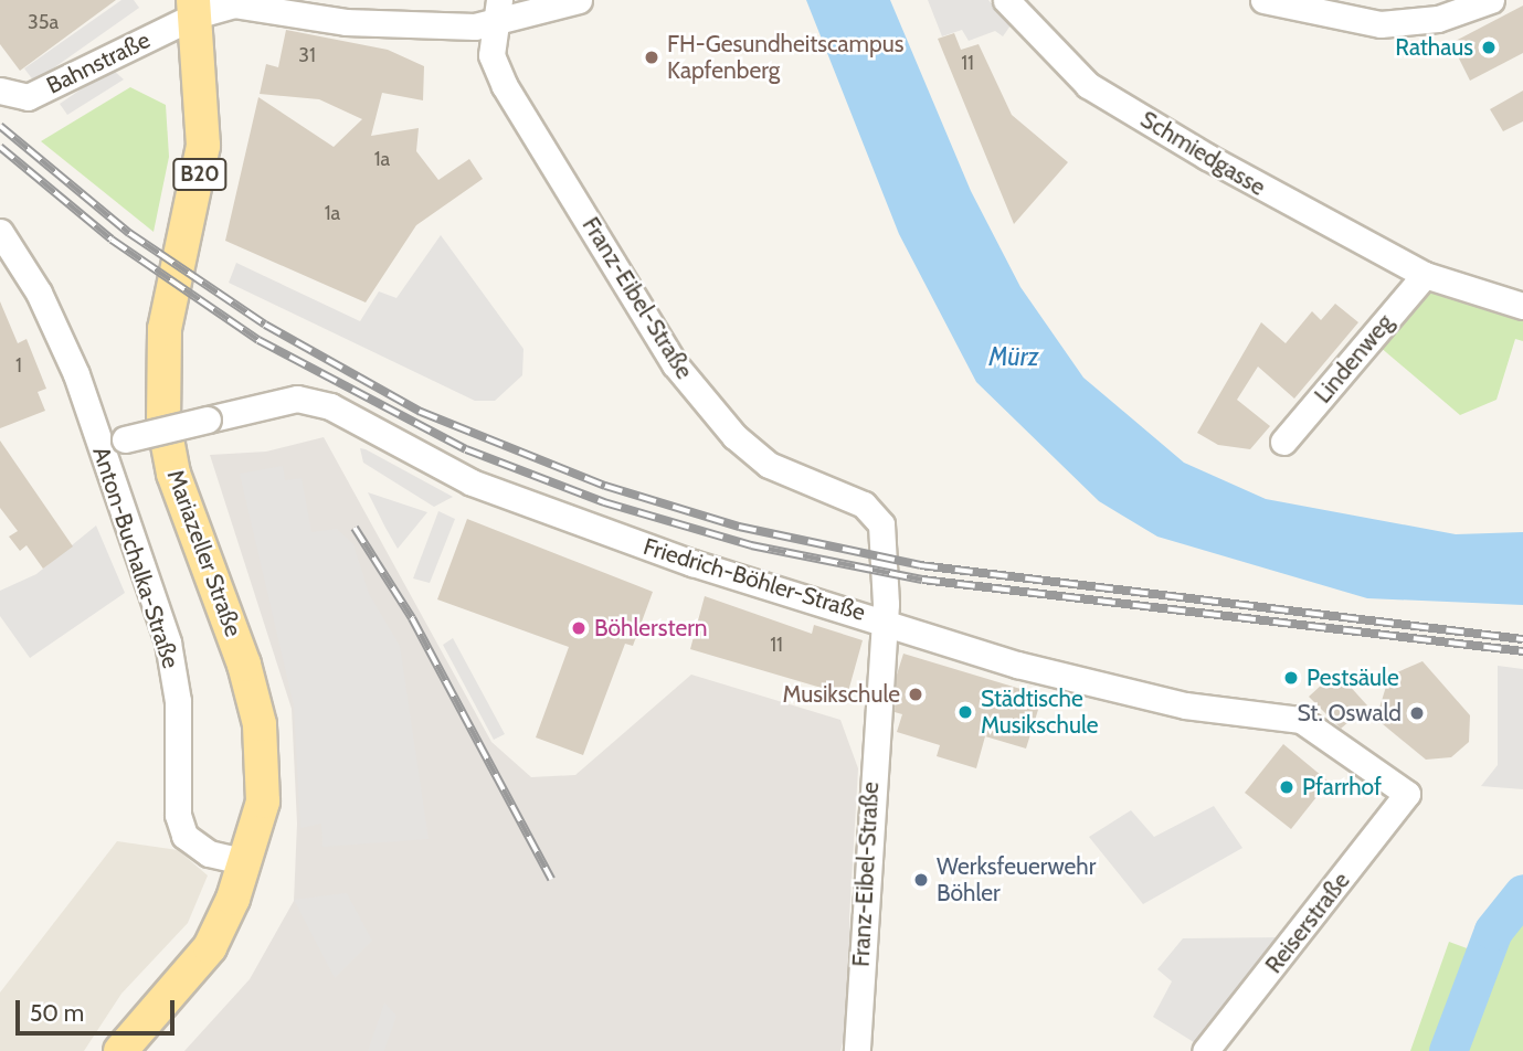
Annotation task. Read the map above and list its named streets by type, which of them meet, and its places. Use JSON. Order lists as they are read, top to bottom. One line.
{"streets":{"main road":["B20","Mariazeller Straße"],"street":["Bahnstraße","Schmiedgasse","Franz-Eibel-Straße","Lindenweg","Anton-Buchalka-Straße","Friedrich-Böhler-Straße","Reiserstraße"]},"crossings":[["Bahnstraße","Franz-Eibel-Straße"],["Bahnstraße","Mariazeller Straße"],["Schmiedgasse","Lindenweg"],["Franz-Eibel-Straße","Friedrich-Böhler-Straße"],["Mariazeller Straße","Anton-Buchalka-Straße"],["Anton-Buchalka-Straße","Friedrich-Böhler-Straße"],["Friedrich-Böhler-Straße","Reiserstraße"]],"water":["Mürz"],"places":["Rathaus","FH-Gesundheitscampus Kapfenberg","Böhlerstern","Pestsäule","Musikschule","Städtische Musikschule","St. Oswald","Pfarrhof","Werksfeuerwehr Böhler"],"house_numbers":["35a","31","11","1a","1a","1","11"],"scale_bar":"50 m"}
